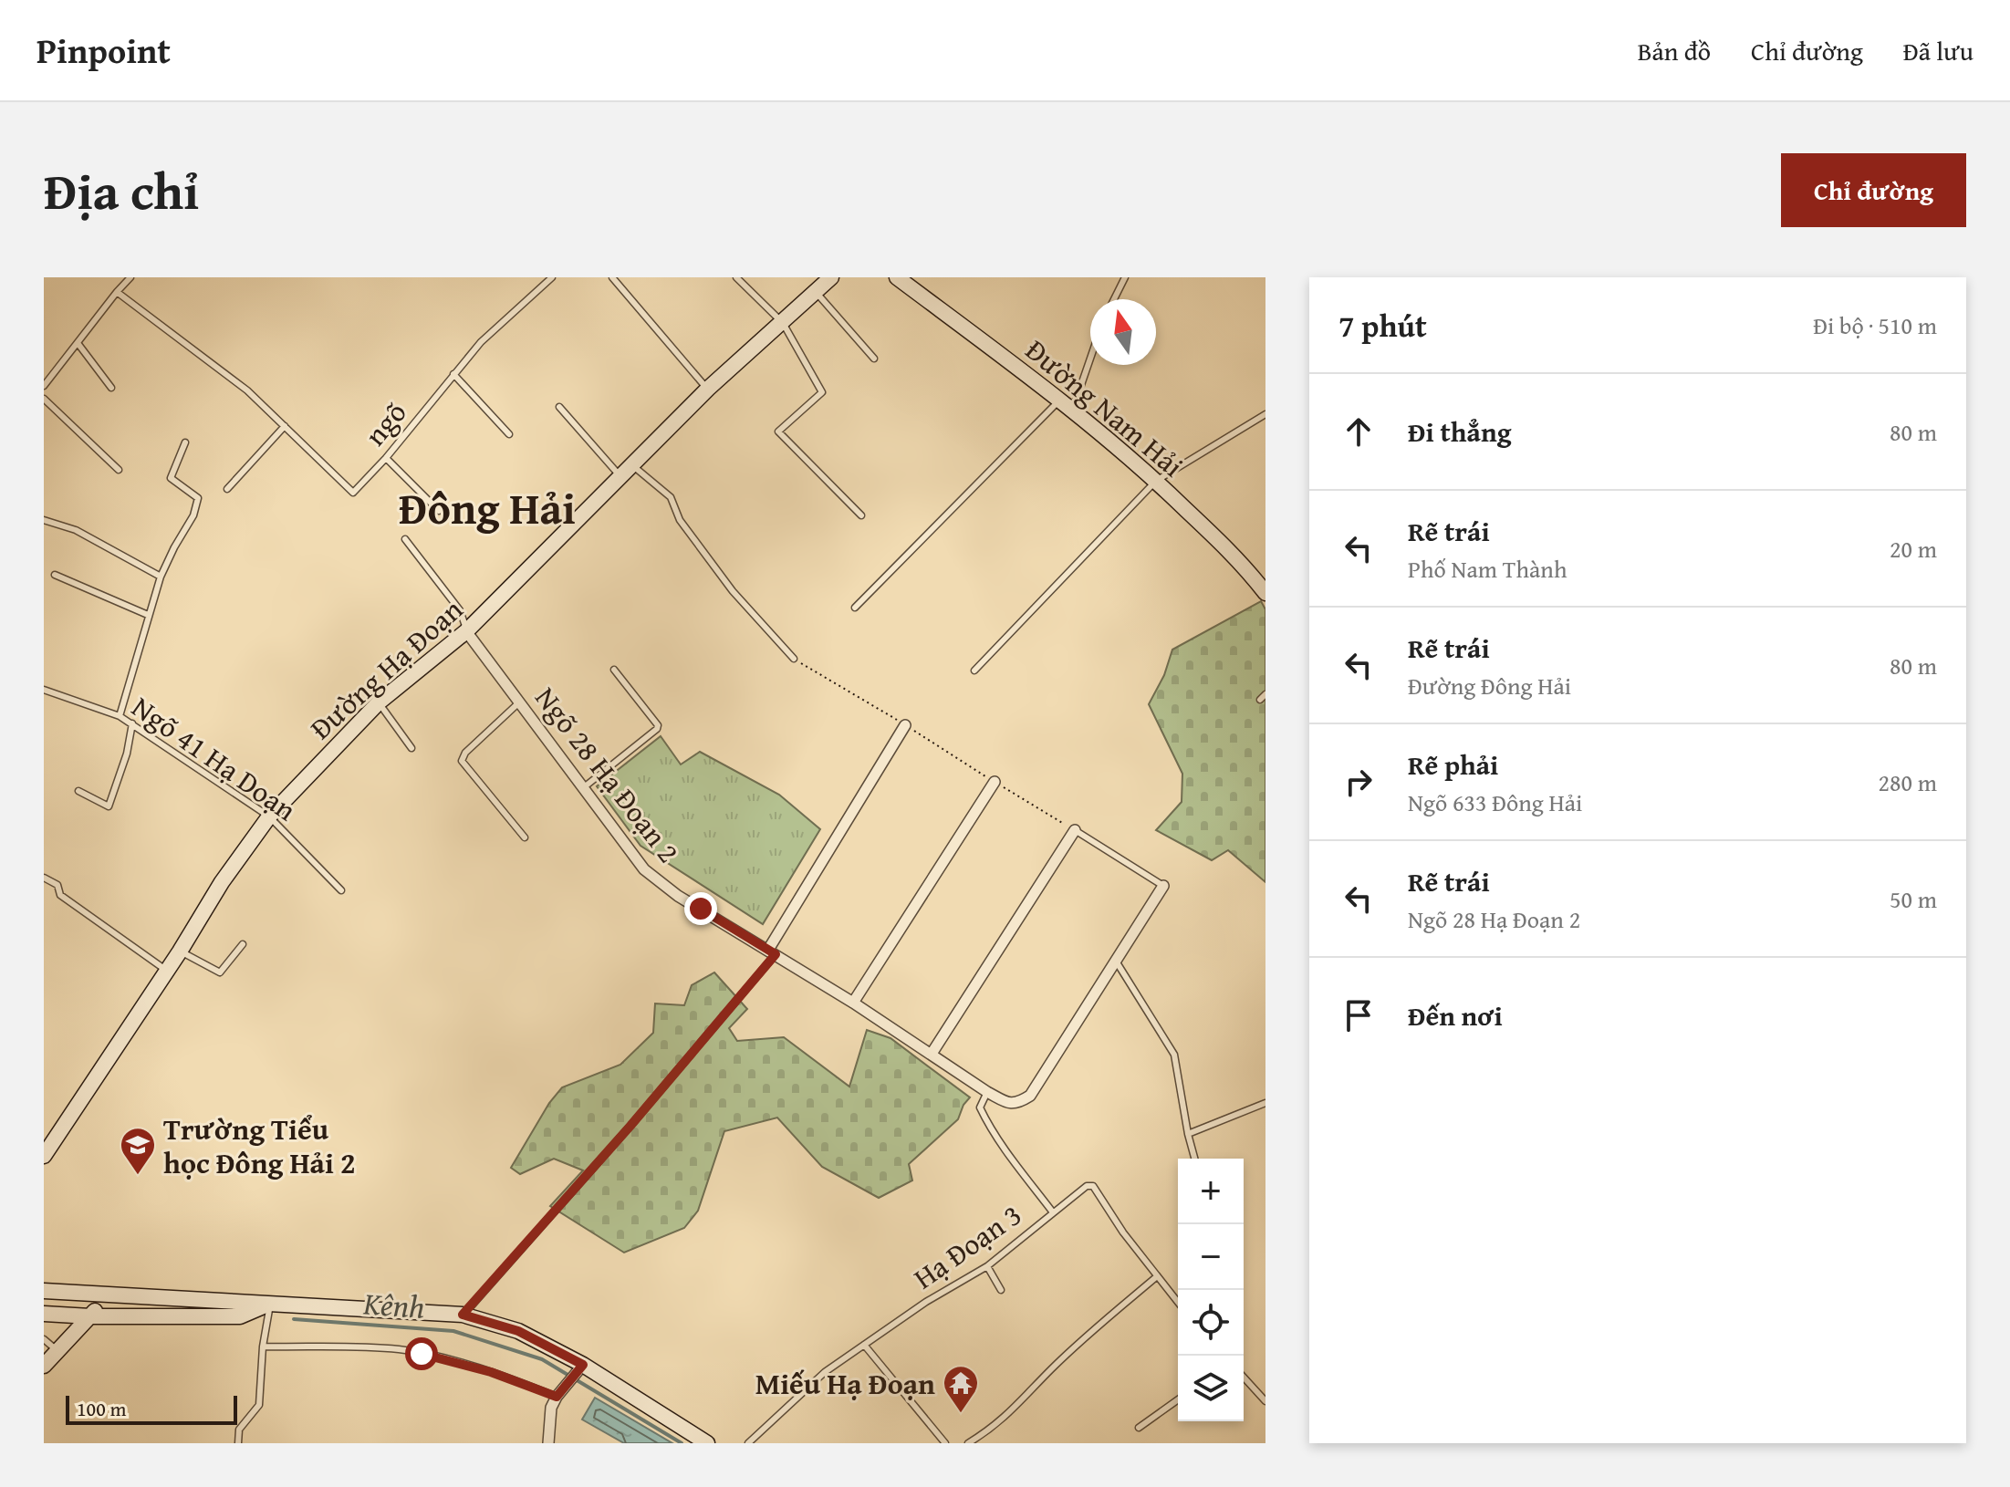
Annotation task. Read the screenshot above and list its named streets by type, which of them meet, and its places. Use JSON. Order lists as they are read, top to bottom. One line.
{"streets":{"main road":["Đường Nam Hải","Đường Hạ Đoạn"],"street":["Ngõ 28 Hạ Đoạn 2"],"lane":["ngõ","Ngõ 41 Hạ Doạn","Hạ Đoạn 3"]},"crossings":[["Đường Hạ Đoạn","Ngõ 41 Hạ Doạn"],["Đường Hạ Đoạn","Ngõ 28 Hạ Đoạn 2"]],"districts":["Đông Hải"],"water":["Kênh"],"places":{"school or university":["Trường Tiểu học Đông Hải 2"],"temple":["Miếu Hạ Đoạn"]},"scale_bar":"100 m","north":"top","page":{"header":"Pinpoint","nav":["Bản đồ","Chỉ đường","Đã lưu"],"title":"Địa chỉ","buttons":"Chỉ đường","heading":["7 phút","Đi bộ · 510 m"],"list":[["Đi thẳng","80 m"],["Rẽ trái","Phố Nam Thành","20 m"],["Rẽ trái","Đường Đông Hải","80 m"],["Rẽ phải","Ngõ 633 Đông Hải","280 m"],["Rẽ trái","Ngõ 28 Hạ Đoạn 2","50 m"],"Đến nơi"],"map_buttons":["+","−"],"scale":"100 m"}}
